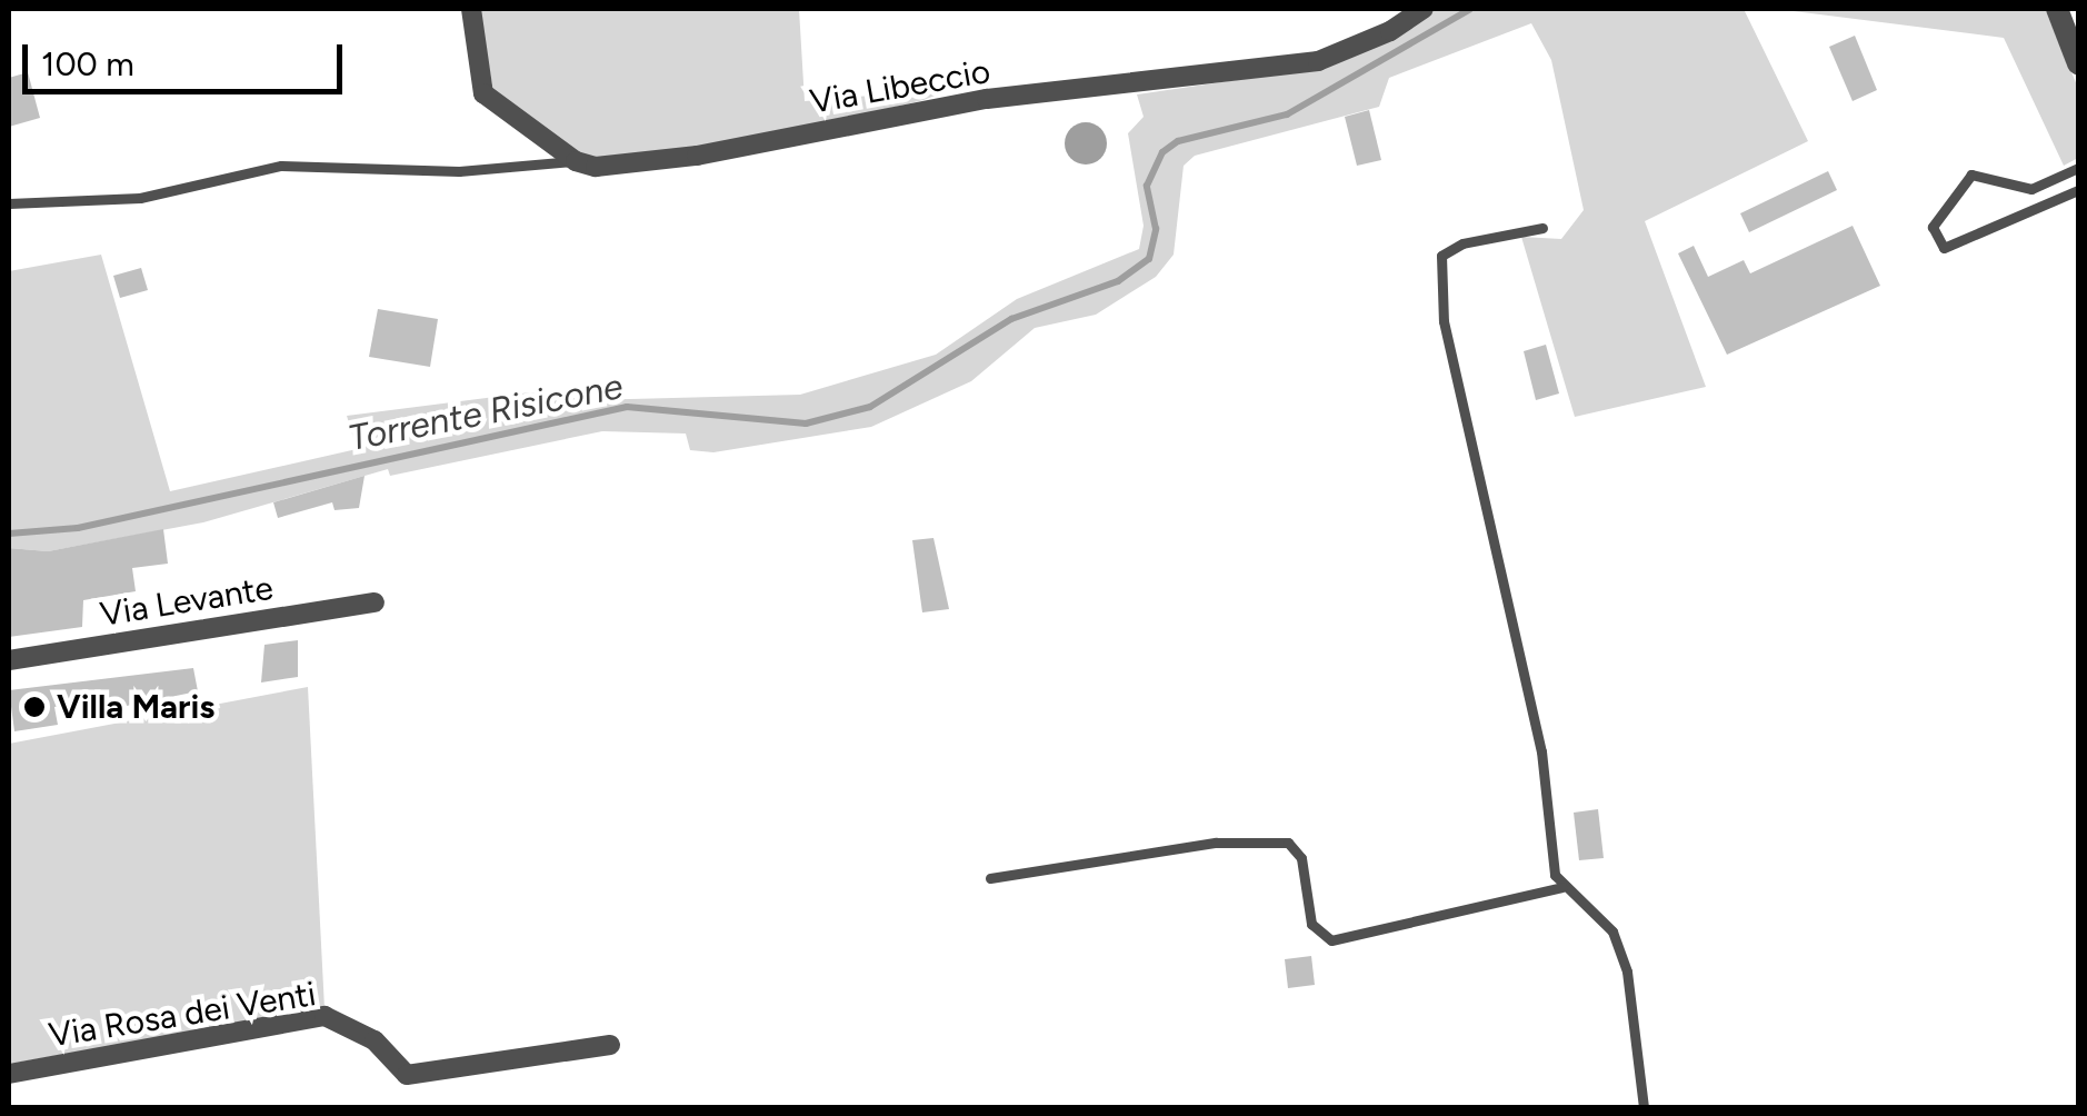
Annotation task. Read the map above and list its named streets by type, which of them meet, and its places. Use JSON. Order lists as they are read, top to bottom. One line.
{"streets":{"street":["Via Libeccio","Via Levante","Via Rosa dei Venti"]},"water":["Torrente Risicone"],"places":["Villa Maris"],"scale_bar":"100 m"}
